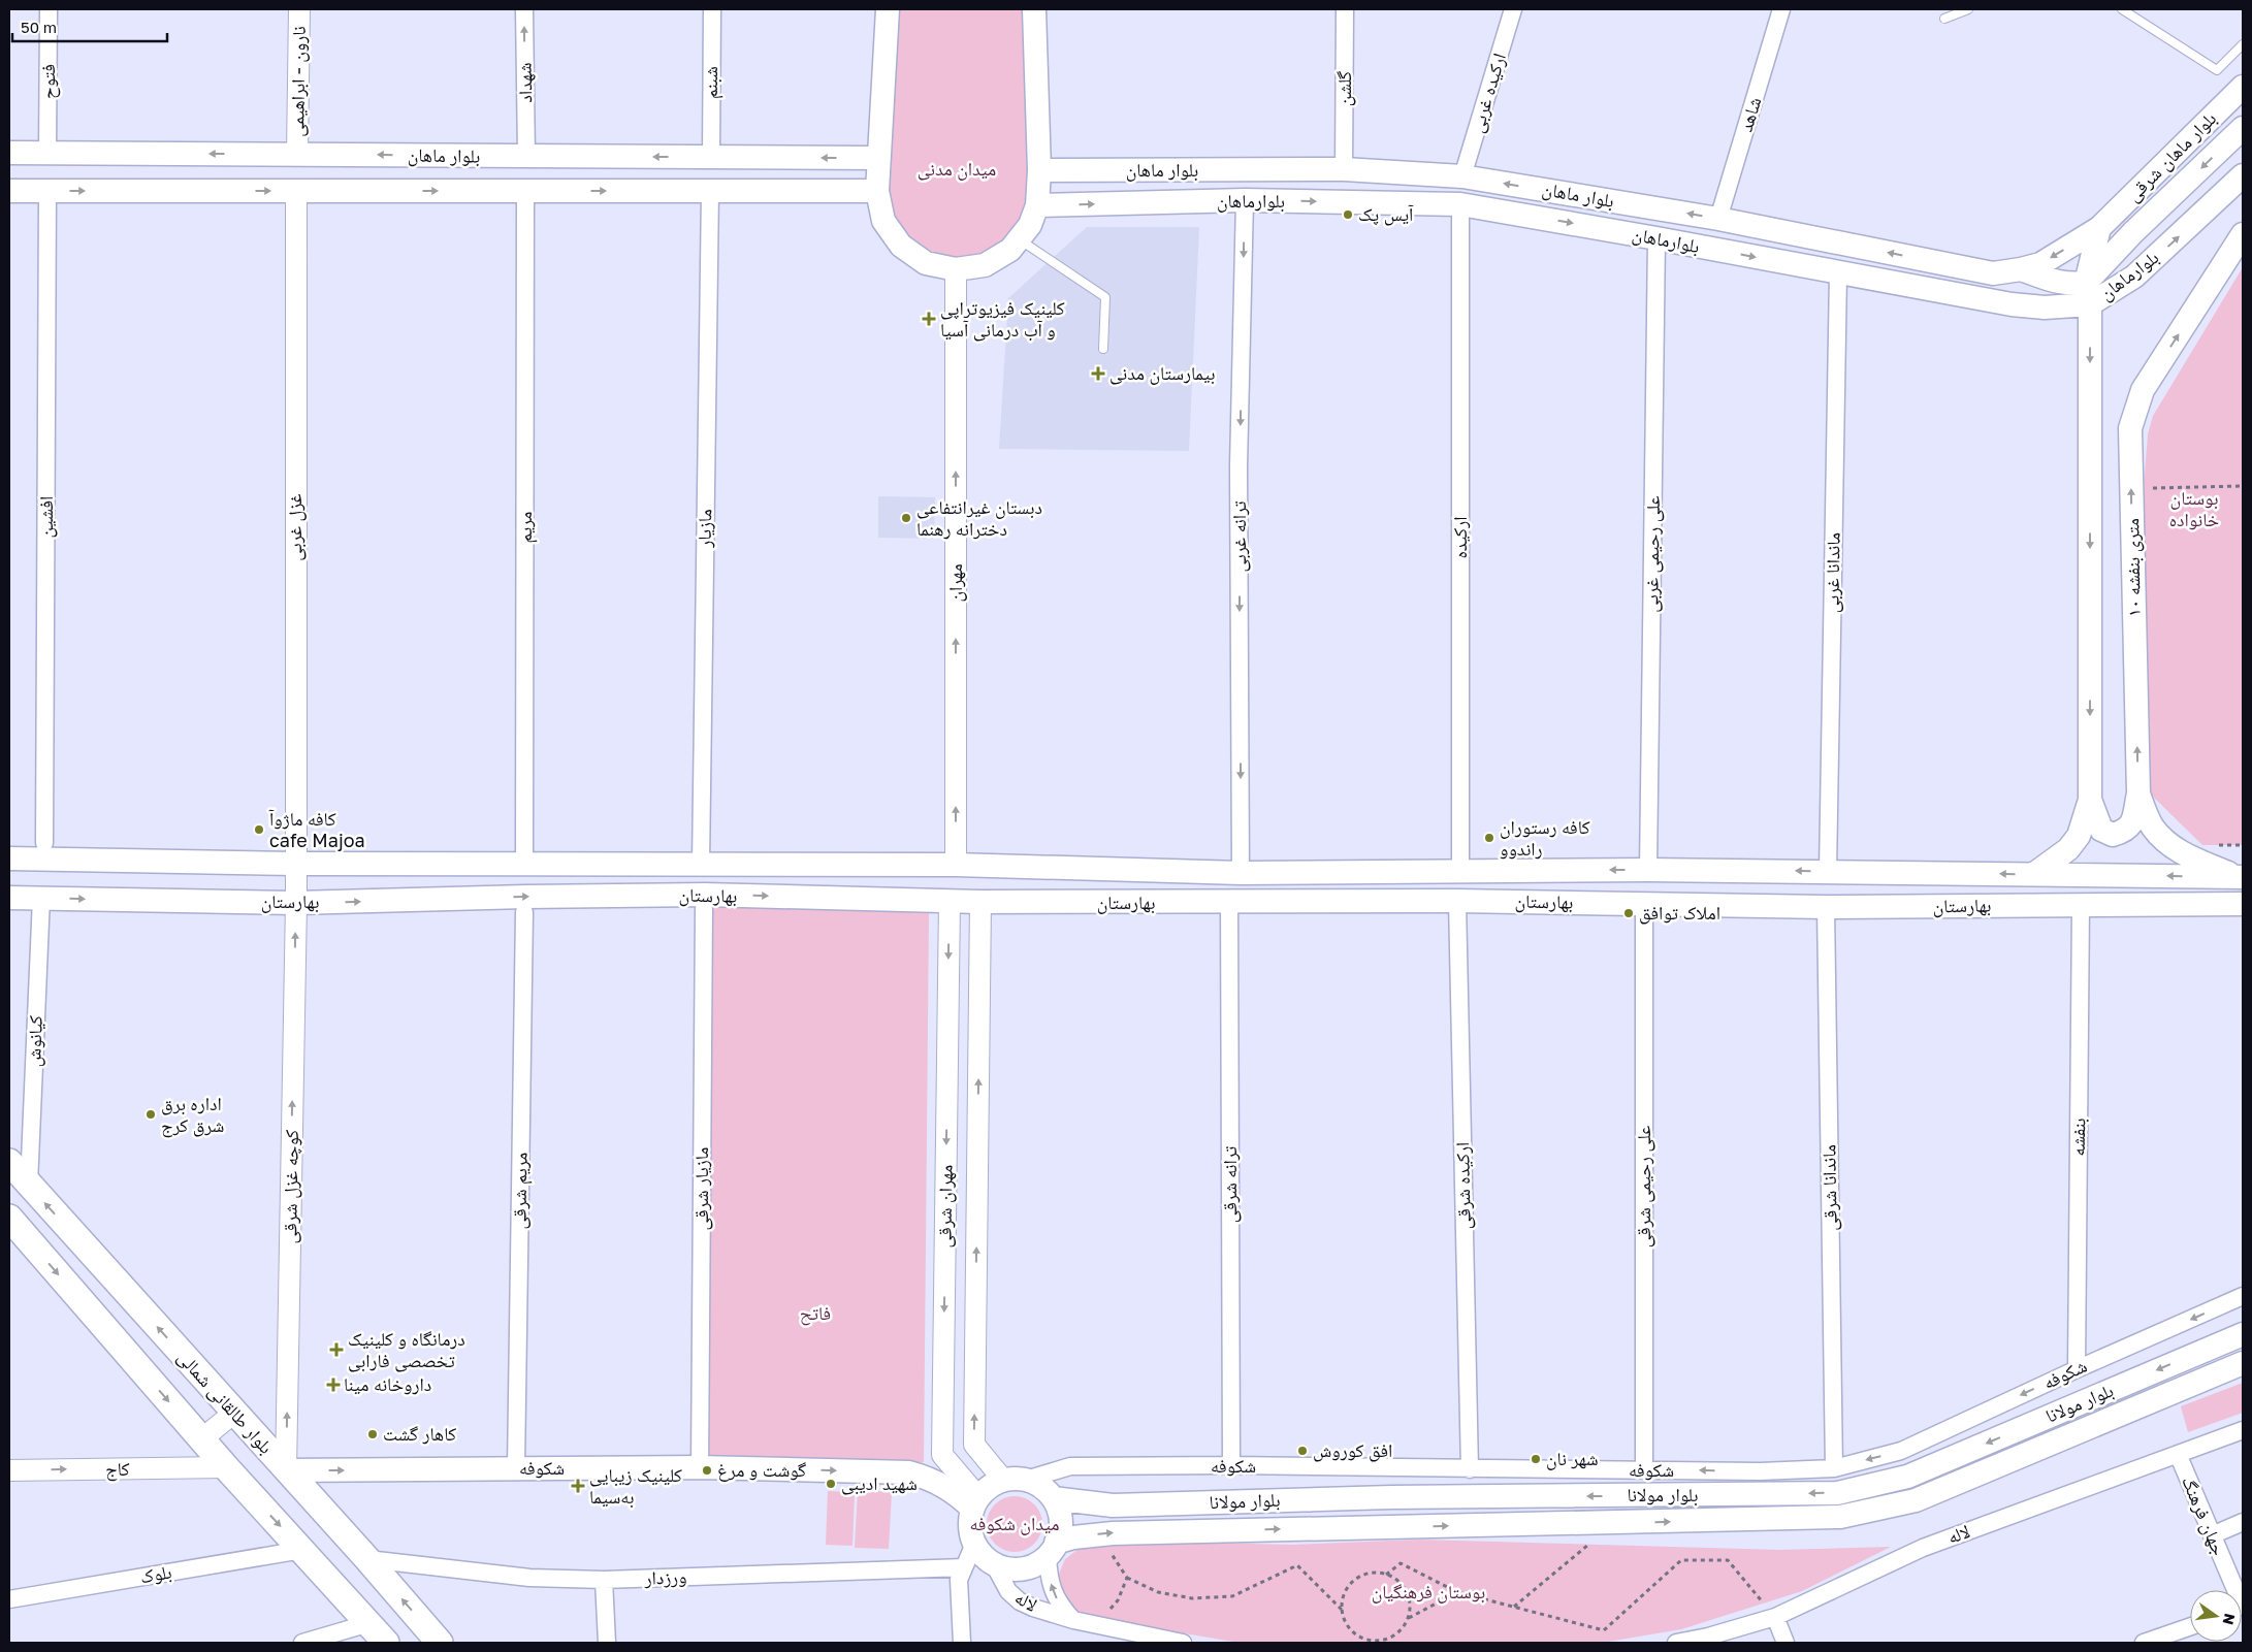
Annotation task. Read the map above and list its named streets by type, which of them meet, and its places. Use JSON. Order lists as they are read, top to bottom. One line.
{"streets":{"main road":["بلوار ماهان","بلوار ماهان شرقی","بلوارماهان","۱۰ متری بنفشه","بهارستان","شکوفه","بلوار طالقانی شمالی","بلوار مولانا"],"street":["فتوح","نارون - ابراهیمی","شهداد","شبنم","گلشن","ارکیده غربی","شاهد","افشین","غزل غربی","مریم","مازیار","ترانه غربی","ارکیده","علی رحیمی غربی","ماندانا غربی","مهران","کیانوش","بنفشه","ترانه شرقی","ارکیده شرقی","کوچه غزل شرقی","علی رحیمی شرقی","ماندانا شرقی","مازیار شرقی","مریم شرقی","مهران شرقی","کاج","جهان فرهنگ","لاله","بلوک","ورزدار"]},"crossings":[["فتوح","بلوار ماهان"],["نارون - ابراهیمی","بلوار ماهان"],["شهداد","بلوار ماهان"],["شبنم","بلوار ماهان"],["گلشن","بلوار ماهان"],["ارکیده غربی","بلوار ماهان"],["شاهد","بلوار ماهان"],["بلوار ماهان","بلوار ماهان شرقی"],["بلوار ماهان","افشین"],["بلوار ماهان","غزل غربی"],["بلوار ماهان","مریم"],["بلوار ماهان","مازیار"],["بلوارماهان","ترانه غربی"],["بلوارماهان","ارکیده"],["بلوارماهان","علی رحیمی غربی"],["بلوارماهان","ماندانا غربی"],["غزل غربی","بهارستان"],["غزل غربی","کوچه غزل شرقی"],["مریم","بهارستان"],["مازیار","بهارستان"],["ترانه غربی","بهارستان"],["ارکیده","بهارستان"],["علی رحیمی غربی","بهارستان"],["۱۰ متری بنفشه","بهارستان"],["ماندانا غربی","بهارستان"],["مهران","بهارستان"],["بهارستان","کیانوش"],["بهارستان","بنفشه"],["بهارستان","ترانه شرقی"],["بهارستان","ارکیده شرقی"],["بهارستان","کوچه غزل شرقی"],["بهارستان","علی رحیمی شرقی"],["بهارستان","ماندانا شرقی"],["بهارستان","مهران شرقی"],["کیانوش","بلوار طالقانی شمالی"],["بنفشه","شکوفه"],["ترانه شرقی","شکوفه"],["ارکیده شرقی","شکوفه"],["کوچه غزل شرقی","شکوفه"],["کوچه غزل شرقی","بلوار طالقانی شمالی"],["علی رحیمی شرقی","شکوفه"],["ماندانا شرقی","شکوفه"],["مازیار شرقی","شکوفه"],["مریم شرقی","شکوفه"],["مهران شرقی","شکوفه"],["مهران شرقی","بلوار مولانا"],["مهران شرقی","لاله"],["شکوفه","بلوار طالقانی شمالی"],["شکوفه","بلوار مولانا"],["شکوفه","لاله"],["بلوار طالقانی شمالی","ورزدار"],["بلوار مولانا","لاله"],["جهان فرهنگ","لاله"]],"one_way":["شهداد","بلوارماهان","ترانه غربی","مهران","کوچه غزل شرقی","کاج"],"parks":["میدان مدنی","بوستان خانواده","فاتح","میدان شکوفه","بوستان فرهنگیان"],"places":{"other":["آیس پک","دبستان غیرانتفاعی دخترانه رهنما","کافه ماژوآ cafe Majoa","کافه رستوران راندوو","املاک توافق","اداره برق شرق کرج","کاهار گشت","افق کوروش","شهر نان","گوشت و مرغ","شهید ادیبی"],"health":["کلینیک فیزیوتراپی و آب درمانی آسیا","بیمارستان مدنی","درمانگاه و کلینیک تخصصی فارابی","داروخانه مینا","کلینیک زیبایی به‌سیما"]},"scale_bar":"50 m","north":"right"}
